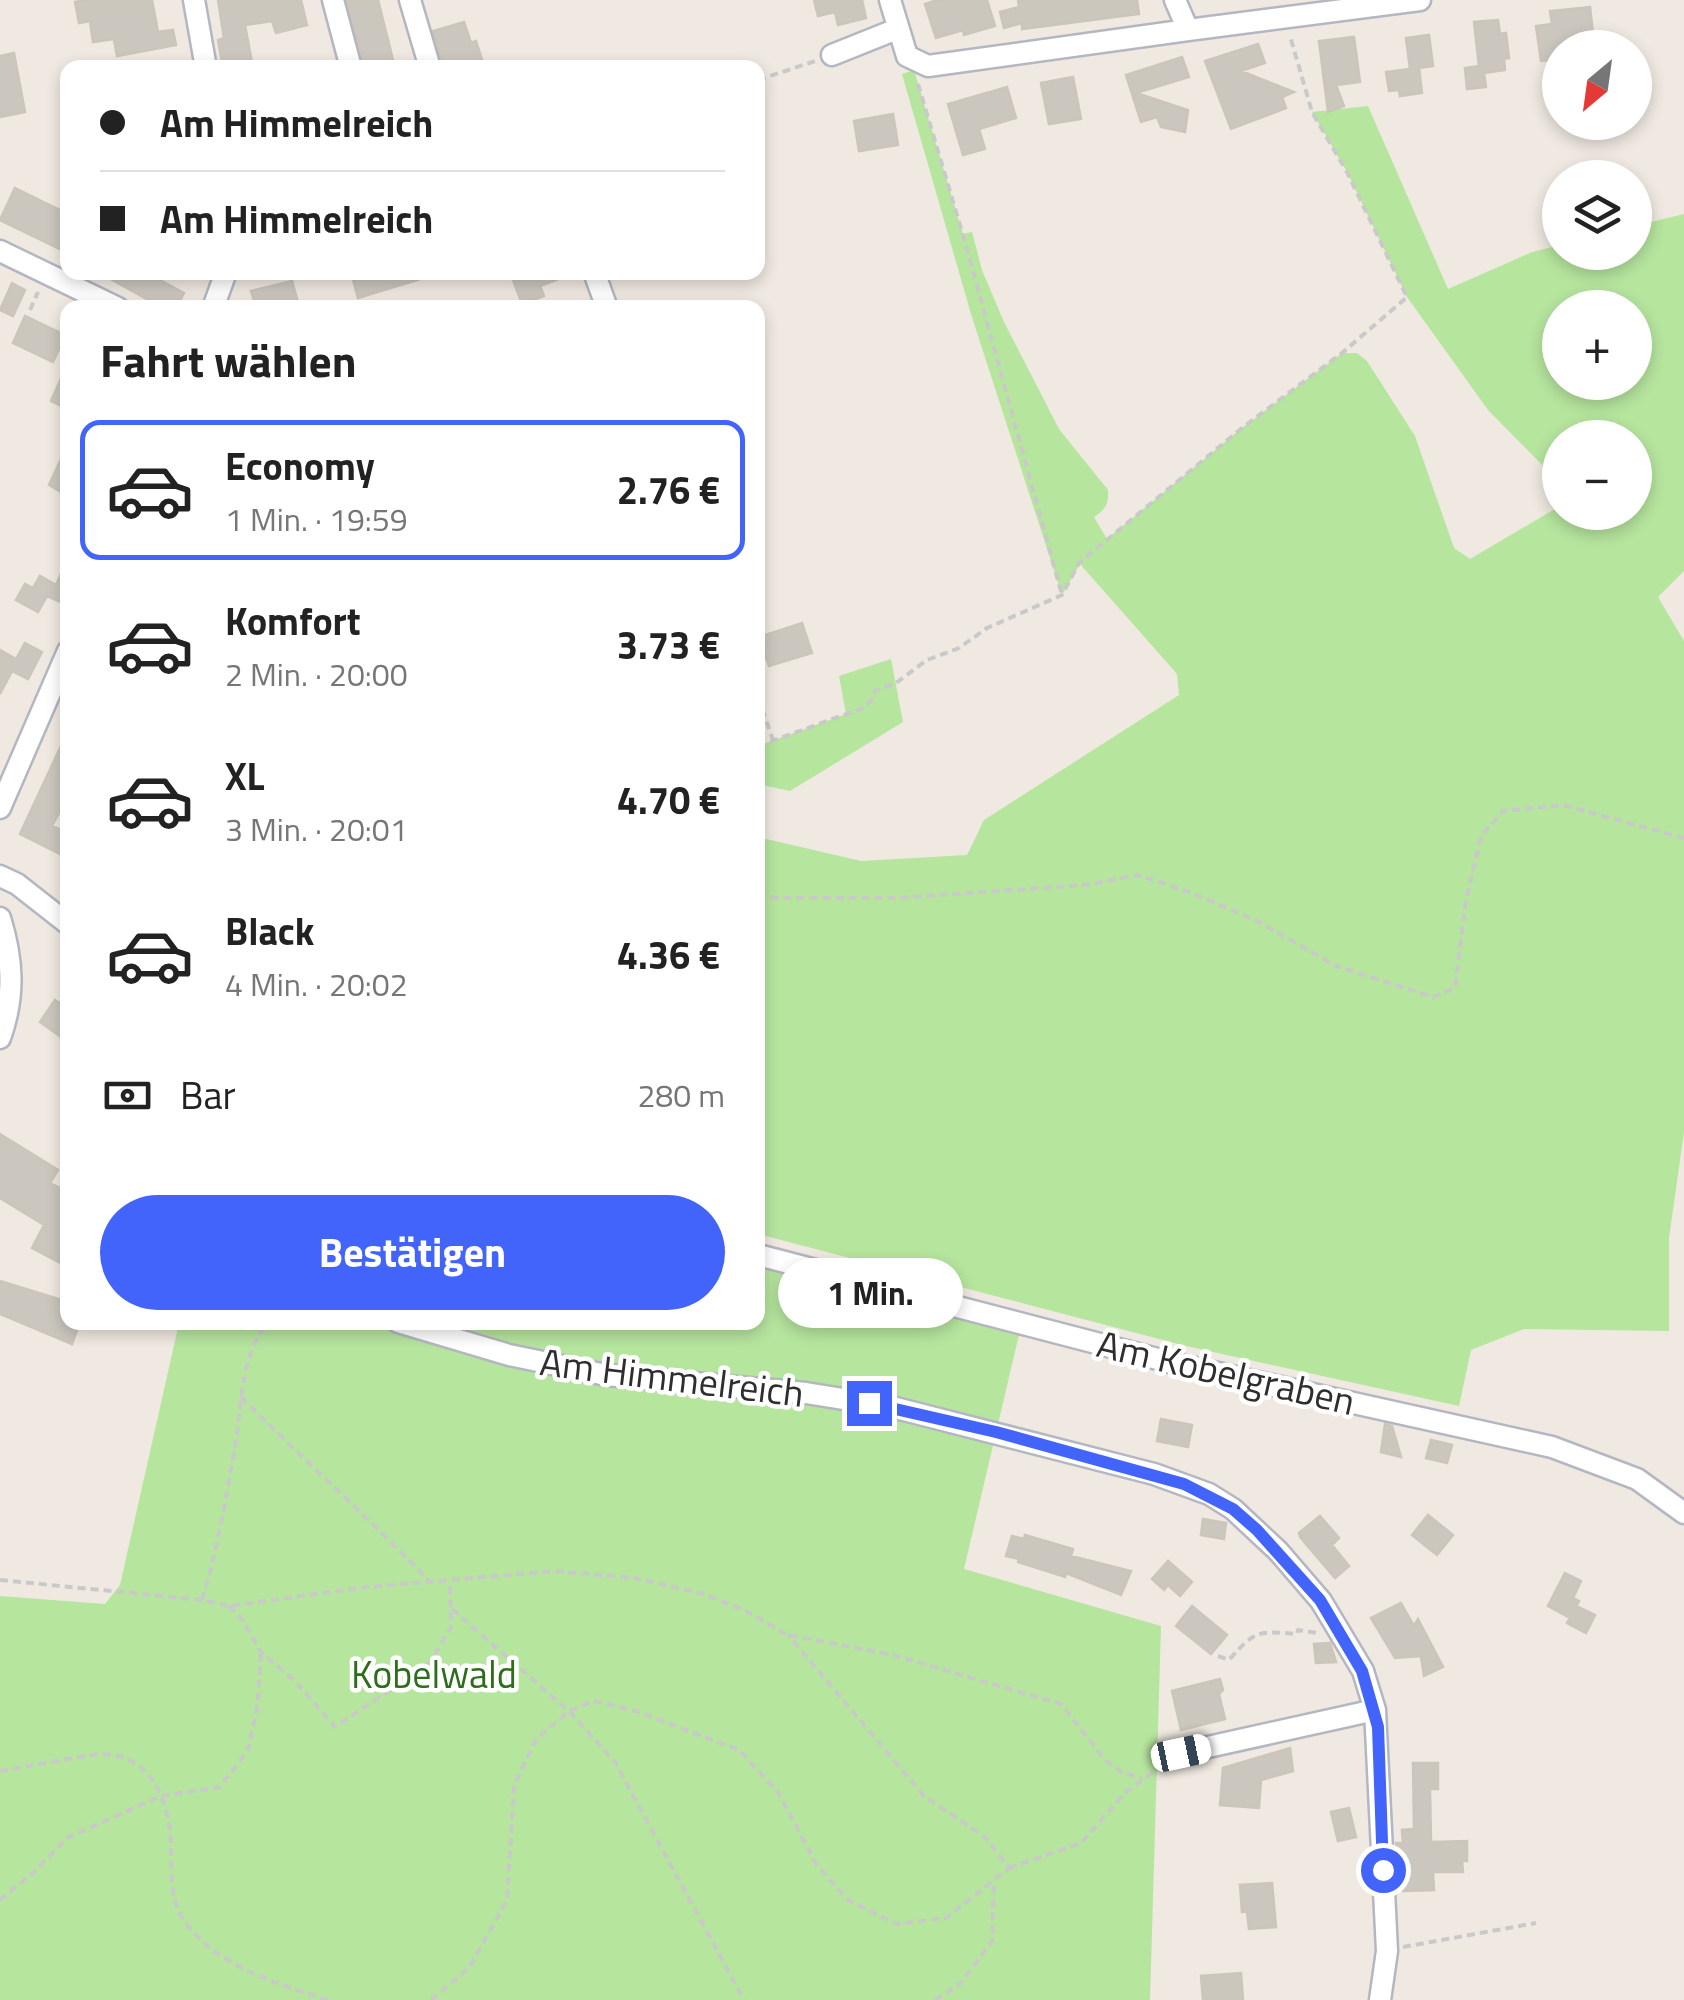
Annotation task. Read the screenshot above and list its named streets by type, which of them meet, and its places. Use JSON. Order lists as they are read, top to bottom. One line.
{"streets":{"street":["Am Kobelgraben","Am Himmelreich"]},"parks":["Kobelwald"],"north":"bottom left","page":{"map_buttons":["+","−"],"banner":["Am Himmelreich","Am Himmelreich"],"heading":"Fahrt wählen","list":[{"name":"Economy","note":"1 Min. · 19:59","value":"2.76 €"},{"name":"Komfort","note":"2 Min. · 20:00","value":"3.73 €"},{"name":"XL","note":"3 Min. · 20:01","value":"4.70 €"},{"name":"Black","note":"4 Min. · 20:02","value":"4.36 €"}],"pay":["Bar","280 m"],"buttons":"Bestätigen","bubble":"1 Min."}}
